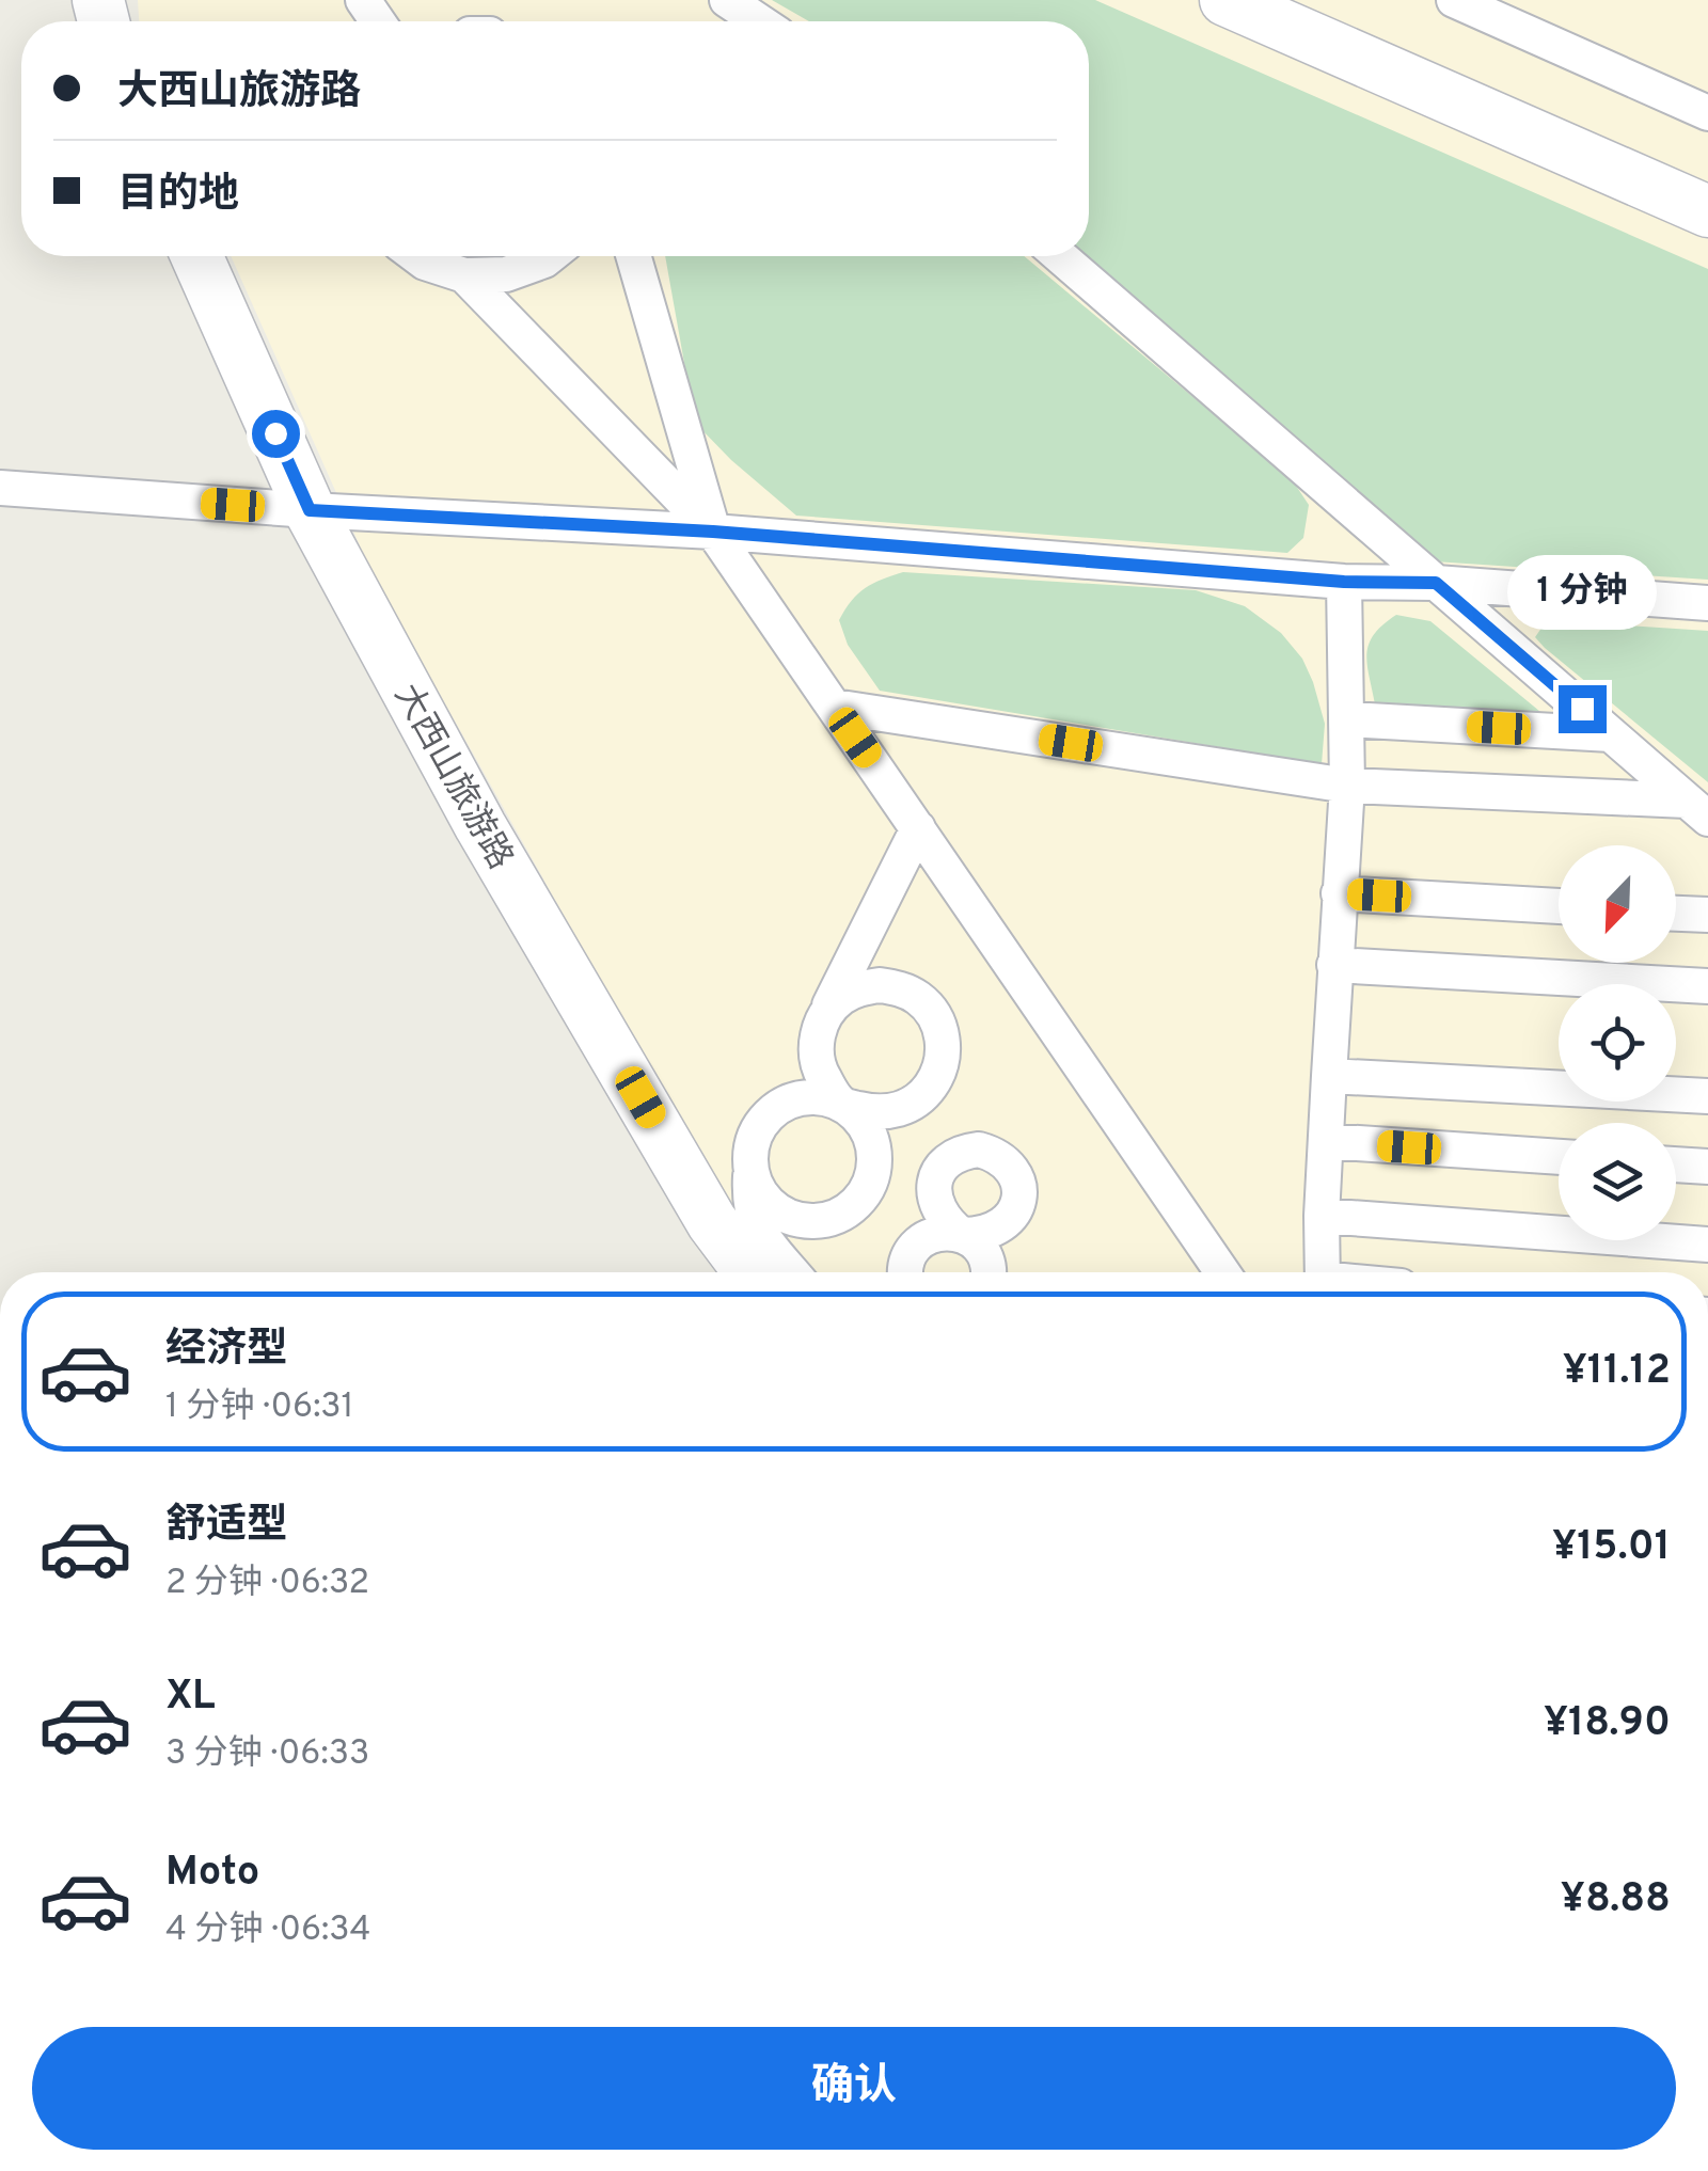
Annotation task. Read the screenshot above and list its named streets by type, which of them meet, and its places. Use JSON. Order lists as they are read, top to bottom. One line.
{"streets":{"street":["大西山旅游路"]},"north":"bottom left","page":{"banner":["大西山旅游路","目的地"],"bubble":"1 分钟","list":[{"name":"经济型","note":"1 分钟 · 06:31","value":"¥11.12"},{"name":"舒适型","note":"2 分钟 · 06:32","value":"¥15.01"},{"name":"XL","note":"3 分钟 · 06:33","value":"¥18.90"},{"name":"Moto","note":"4 分钟 · 06:34","value":"¥8.88"}],"buttons":"确认"}}
